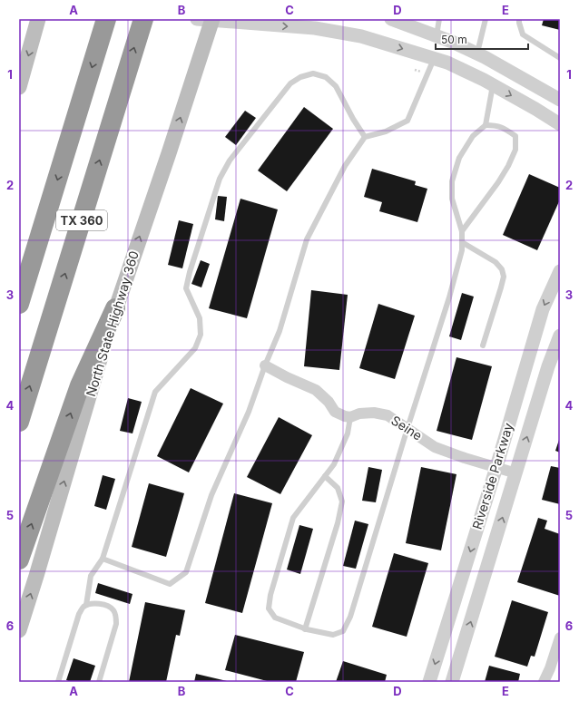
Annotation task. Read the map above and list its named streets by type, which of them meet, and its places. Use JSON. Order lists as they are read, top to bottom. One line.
{"streets":{"highway":["TX 360"],"main road":["North State Highway 360"],"street":["Seine","Riverside Parkway"]},"crossings":[["Seine","Riverside Parkway"]],"one_way":["North State Highway 360"],"scale_bar":"50 m","grid":{"columns":["A","B","C","D","E"],"rows":["1","2","3","4","5","6"]}}
